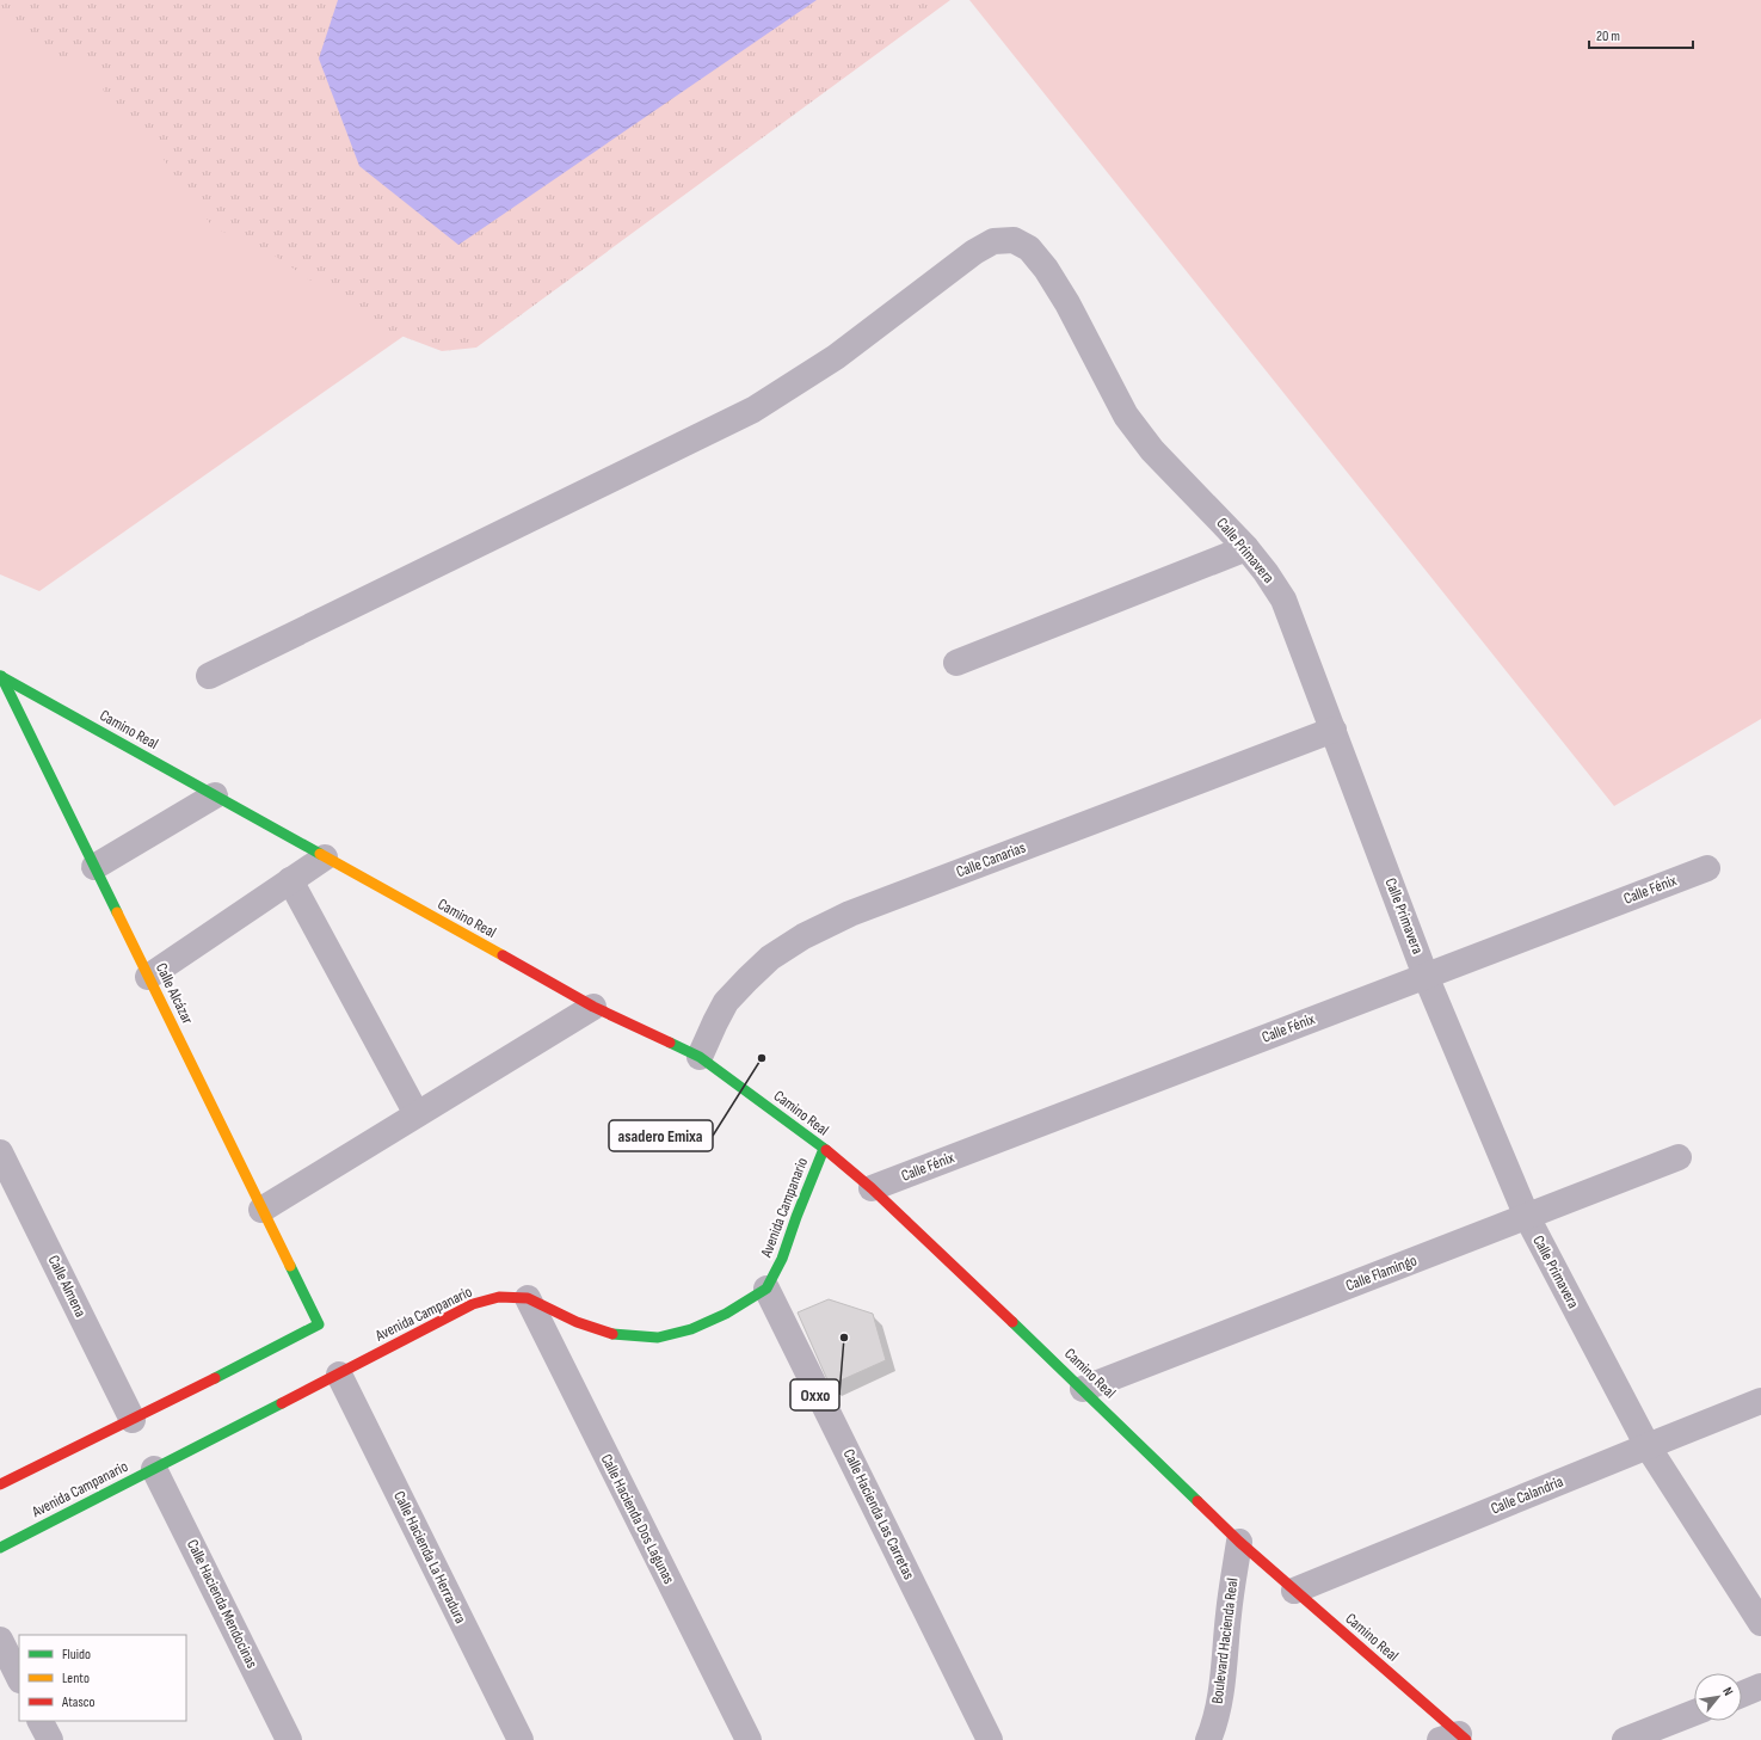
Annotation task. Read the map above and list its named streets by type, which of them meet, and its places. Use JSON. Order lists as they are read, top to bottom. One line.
{"streets":{"street":["Calle Primavera","Camino Real","Calle Canarias","Calle Fénix","Calle Alcázar","Avenida Campanario","Calle Flamingo","Calle Almena","Calle Calandria","Calle Hacienda Las Carretas","Calle Hacienda Dos Lagunas","Calle Hacienda La Herradura","Calle Hacienda Mendocinas","Boulevard Hacienda Real"]},"crossings":[["Calle Primavera","Calle Canarias"],["Calle Primavera","Calle Fénix"],["Calle Primavera","Calle Flamingo"],["Calle Primavera","Calle Calandria"],["Camino Real","Calle Canarias"],["Camino Real","Calle Fénix"],["Camino Real","Calle Alcázar"],["Camino Real","Avenida Campanario"],["Camino Real","Calle Flamingo"],["Camino Real","Calle Calandria"],["Camino Real","Boulevard Hacienda Real"],["Calle Alcázar","Calle Almena"],["Avenida Campanario","Calle Hacienda Las Carretas"],["Avenida Campanario","Calle Hacienda Dos Lagunas"],["Avenida Campanario","Calle Hacienda La Herradura"],["Avenida Campanario","Calle Hacienda Mendocinas"]],"places":["asadero Emixa","Oxxo"],"legend":["Fluido","Lento","Atasco"],"scale_bar":"20 m","north":"top right"}
